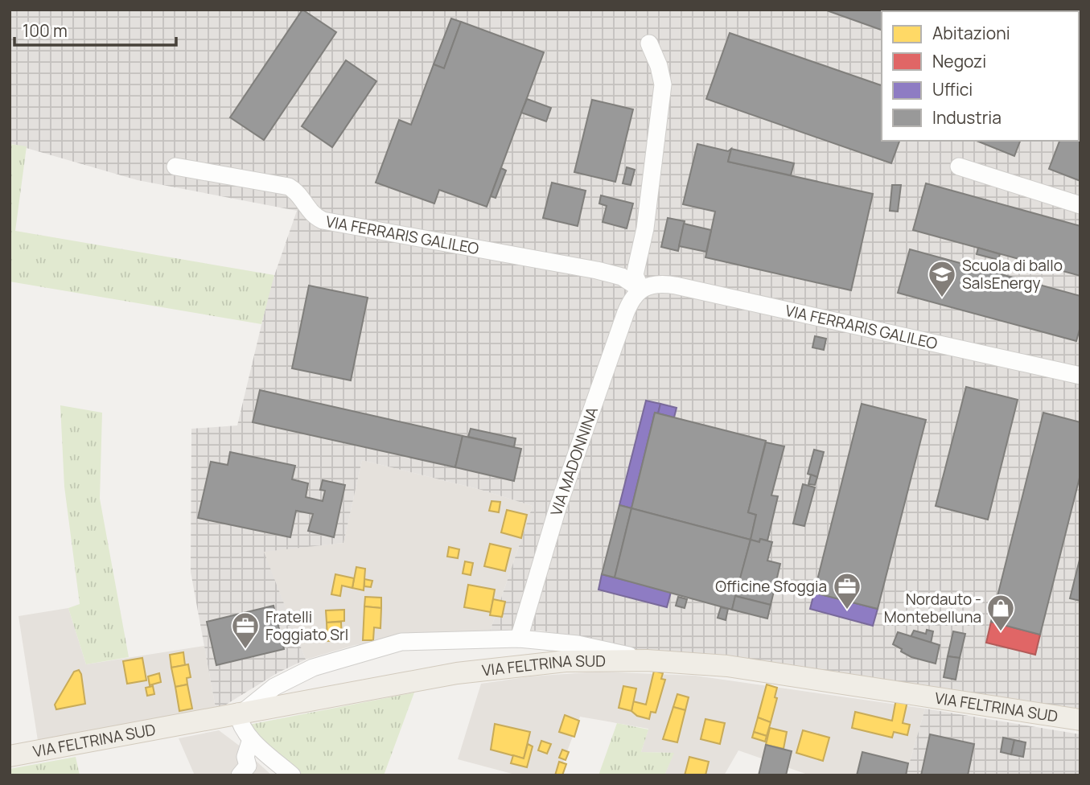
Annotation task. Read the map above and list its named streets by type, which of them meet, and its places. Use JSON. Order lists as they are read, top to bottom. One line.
{"streets":{"main road":["VIA FELTRINA SUD"],"street":["VIA FERRARIS GALILEO","VIA MADONNINA"]},"crossings":[["VIA FERRARIS GALILEO","VIA MADONNINA"]],"places":{"school or university":["Scuola di ballo SalsEnergy"],"office":["Officine Sfoggia","Fratelli Foggiato Srl"],"shop":["Nordauto - Montebelluna"]},"legend":["Abitazioni","Negozi","Uffici","Industria"],"scale_bar":"100 m"}
